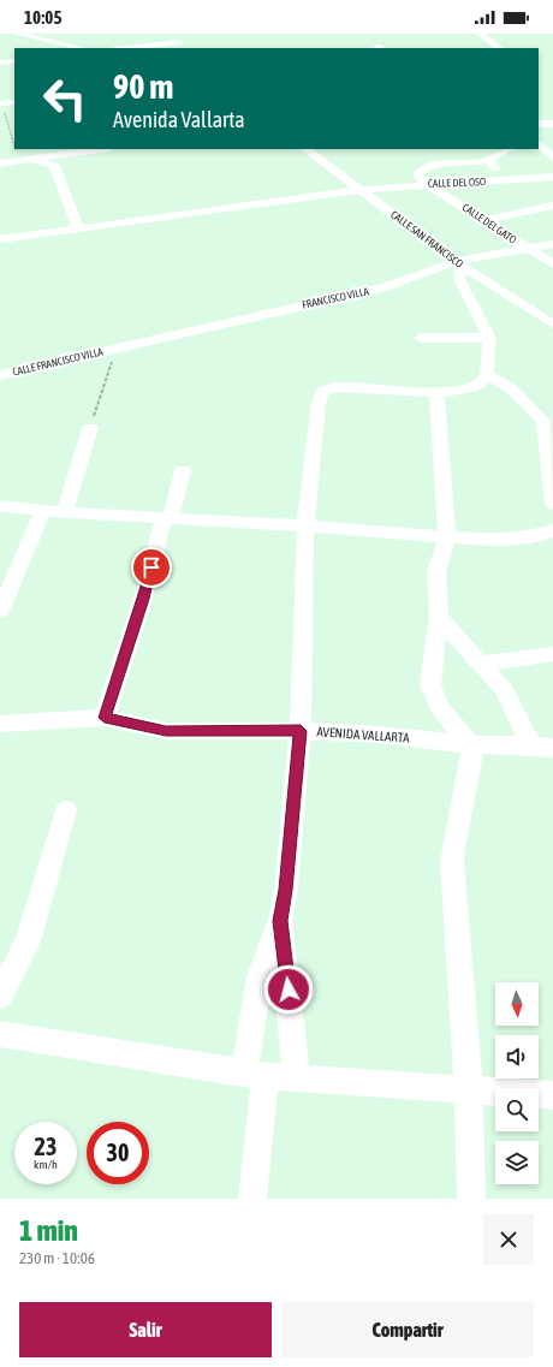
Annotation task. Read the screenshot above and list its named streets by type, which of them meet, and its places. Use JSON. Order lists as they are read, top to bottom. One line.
{"streets":{"street":["CALLE DEL OSO","CALLE DEL GATO","CALLE SAN FRANCISCO","FRANCISCO VILLA","CALLE FRANCISCO VILLA","AVENIDA VALLARTA"]},"crossings":[["CALLE DEL OSO","CALLE DEL GATO"],["CALLE DEL OSO","CALLE SAN FRANCISCO"],["CALLE DEL GATO","FRANCISCO VILLA"],["CALLE SAN FRANCISCO","FRANCISCO VILLA"],["FRANCISCO VILLA","CALLE FRANCISCO VILLA"]],"north":"bottom","page":{"status":"10:05","turn":["90 m","Avenida Vallarta"],"speed":"23 km/h","limit":"30","heading":["1 min","230 m · 10:06"],"buttons":["Salir","Compartir"]}}
